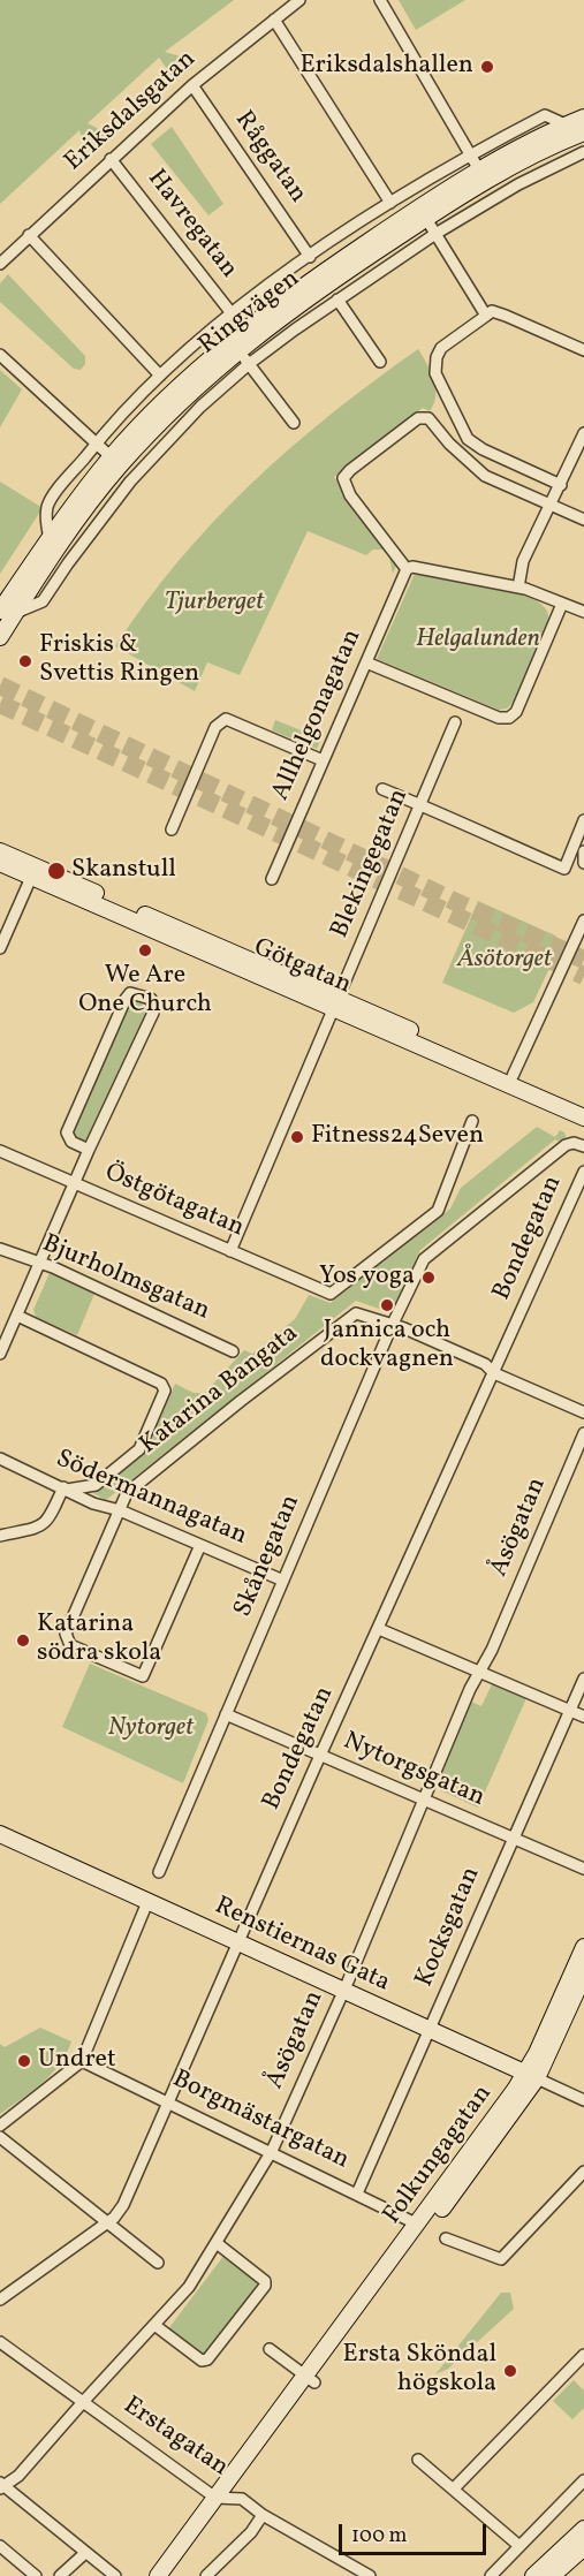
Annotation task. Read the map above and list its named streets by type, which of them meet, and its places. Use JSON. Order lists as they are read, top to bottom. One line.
{"streets":{"street":["Eriksdalsgatan","Råggatan","Havregatan","Ringvägen","Allhelgonagatan","Blekingegatan","Götgatan","Östgötagatan","Bondegatan","Bjurholmsgatan","Katarina Bangata","Södermannagatan","Åsögatan","Skånegatan","Nytorgsgatan","Kocksgatan","Renstiernas Gata","Borgmästargatan","Folkungagatan","Erstagatan"]},"crossings":[["Eriksdalsgatan","Råggatan"],["Eriksdalsgatan","Havregatan"],["Råggatan","Ringvägen"],["Havregatan","Ringvägen"],["Blekingegatan","Götgatan"],["Blekingegatan","Östgötagatan"],["Bondegatan","Nytorgsgatan"],["Bondegatan","Renstiernas Gata"],["Bondegatan","Borgmästargatan"],["Katarina Bangata","Södermannagatan"],["Katarina Bangata","Skånegatan"],["Södermannagatan","Skånegatan"],["Åsögatan","Nytorgsgatan"],["Åsögatan","Renstiernas Gata"],["Åsögatan","Borgmästargatan"],["Åsögatan","Erstagatan"],["Skånegatan","Nytorgsgatan"],["Nytorgsgatan","Kocksgatan"],["Kocksgatan","Renstiernas Gata"],["Kocksgatan","Borgmästargatan"],["Renstiernas Gata","Folkungagatan"],["Borgmästargatan","Folkungagatan"],["Folkungagatan","Erstagatan"]],"parks":["Tjurberget","Helgalunden","Åsötorget","Nytorget"],"places":["Eriksdalshallen","Friskis & Svettis Ringen","Skanstull","We Are One Church","Fitness24Seven","Yos yoga","Jannica och dockvagnen","Katarina södra skola","Undret","Ersta Sköndal högskola"],"scale_bar":"100 m"}
